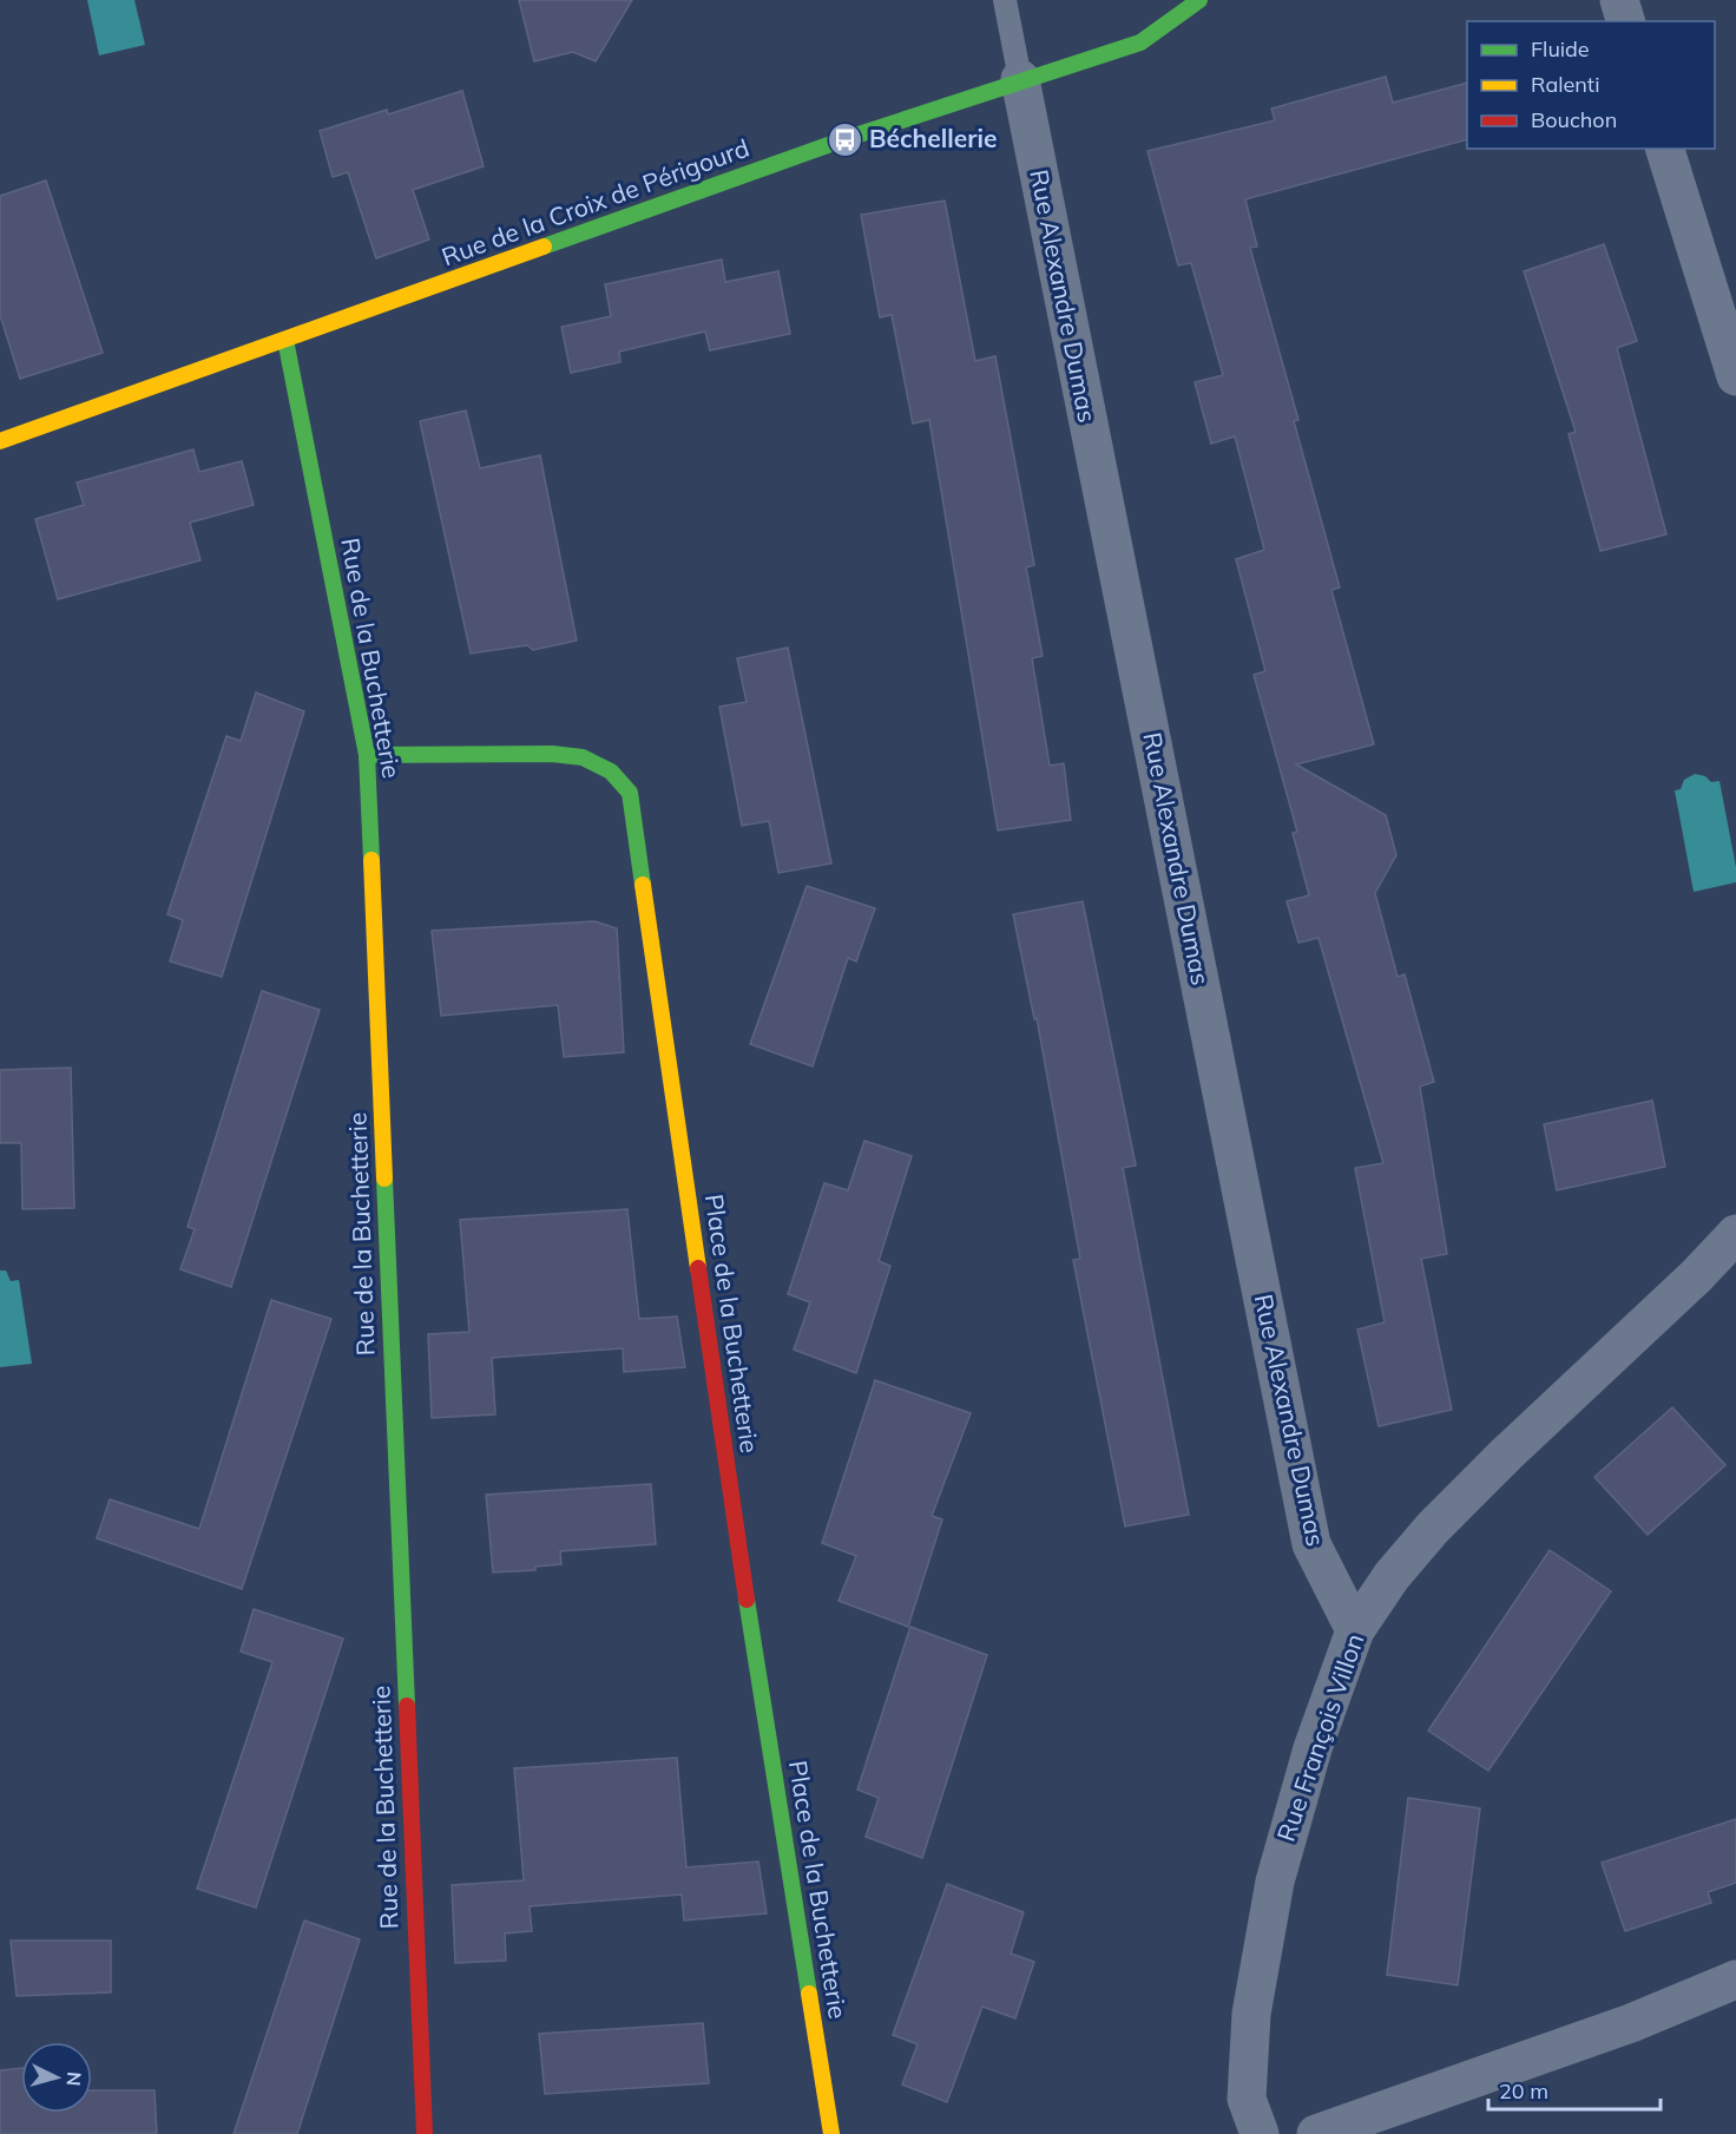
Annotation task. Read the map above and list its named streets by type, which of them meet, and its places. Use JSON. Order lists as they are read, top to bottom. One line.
{"streets":{"street":["Rue de la Croix de Périgourd","Rue Alexandre Dumas","Rue de la Buchetterie","Place de la Buchetterie","Rue François Villon"]},"crossings":[["Rue de la Croix de Périgourd","Rue Alexandre Dumas"],["Rue de la Croix de Périgourd","Rue de la Buchetterie"],["Rue Alexandre Dumas","Rue François Villon"],["Rue de la Buchetterie","Place de la Buchetterie"]],"places":{"bus stop":["Béchellerie"]},"legend":["Fluide","Ralenti","Bouchon"],"scale_bar":"20 m","north":"right"}
